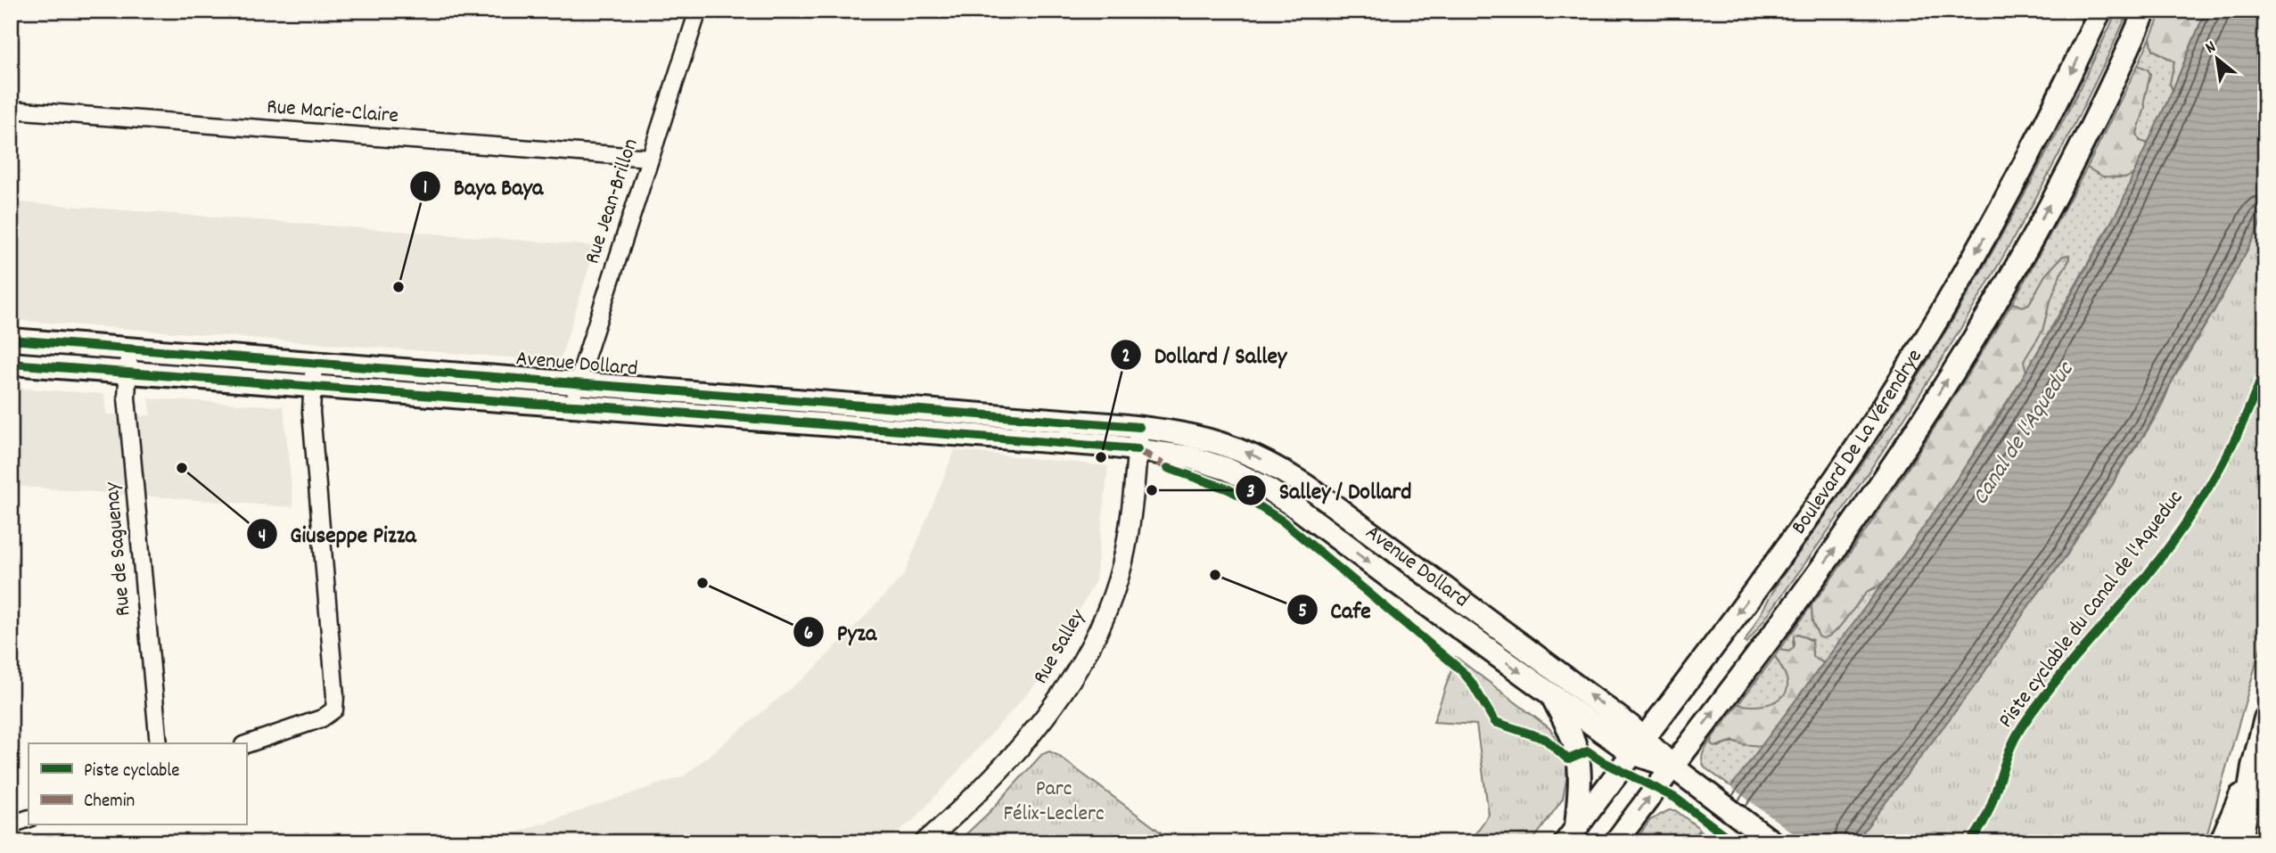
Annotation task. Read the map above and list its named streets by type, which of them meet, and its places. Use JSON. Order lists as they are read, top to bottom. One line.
{"streets":{"main road":["Avenue Dollard","Boulevard De La Vérendrye"],"street":["Rue Marie-Claire","Rue Jean-Brillon","Rue de Saguenay","Rue Salley"],"cycle path":["Piste cyclable du Canal de l'Aqueduc"]},"crossings":[["Rue Marie-Claire","Rue Jean-Brillon"],["Rue Jean-Brillon","Avenue Dollard"],["Avenue Dollard","Boulevard De La Vérendrye"],["Avenue Dollard","Rue de Saguenay"],["Avenue Dollard","Rue Salley"]],"water":["Canal de l'Aqueduc"],"parks":["Parc Félix-Leclerc"],"places":["Baya Baya","Dollard / Salley","Giuseppe Pizza","Salley / Dollard","Cafe","Pyza"],"legend":["Piste cyclable","Chemin"],"north":"top left"}
